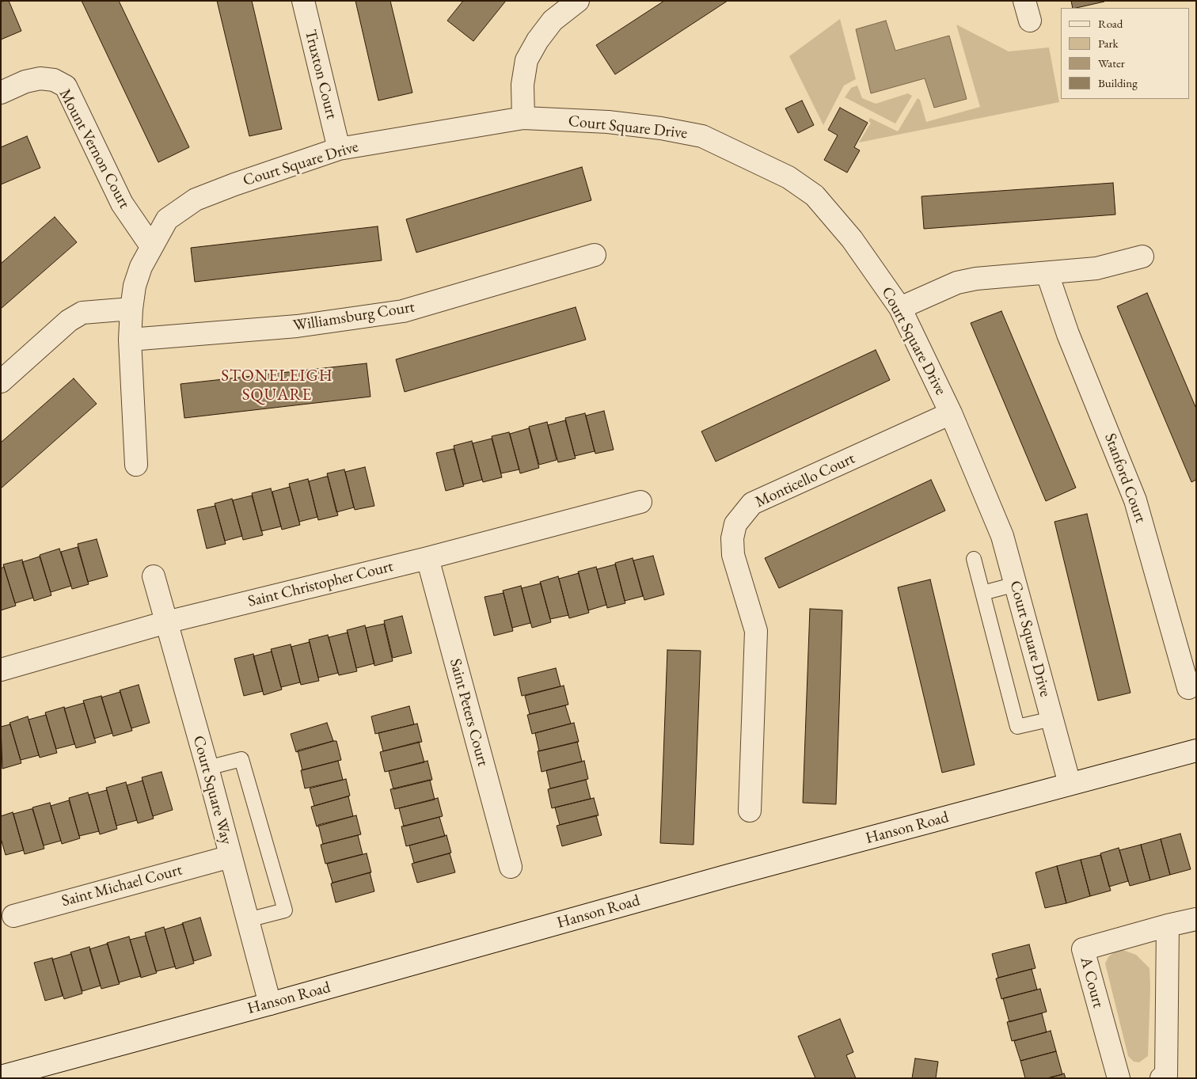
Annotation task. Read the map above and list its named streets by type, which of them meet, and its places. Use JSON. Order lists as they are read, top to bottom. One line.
{"streets":{"street":["Truxton Court","Court Square Drive","Mount Vernon Court","Williamsburg Court","Stanford Court","Monticello Court","Saint Christopher Court","Saint Peters Court","Court Square Way","Hanson Road","Saint Michael Court","A Court"]},"crossings":[["Truxton Court","Court Square Drive"],["Court Square Drive","Mount Vernon Court"],["Court Square Drive","Williamsburg Court"],["Court Square Drive","Monticello Court"],["Court Square Drive","Hanson Road"],["Saint Christopher Court","Saint Peters Court"],["Saint Christopher Court","Court Square Way"],["Court Square Way","Hanson Road"],["Court Square Way","Saint Michael Court"]],"districts":["STONELEIGH SQUARE"],"legend":["Road","Park","Water","Building"]}
